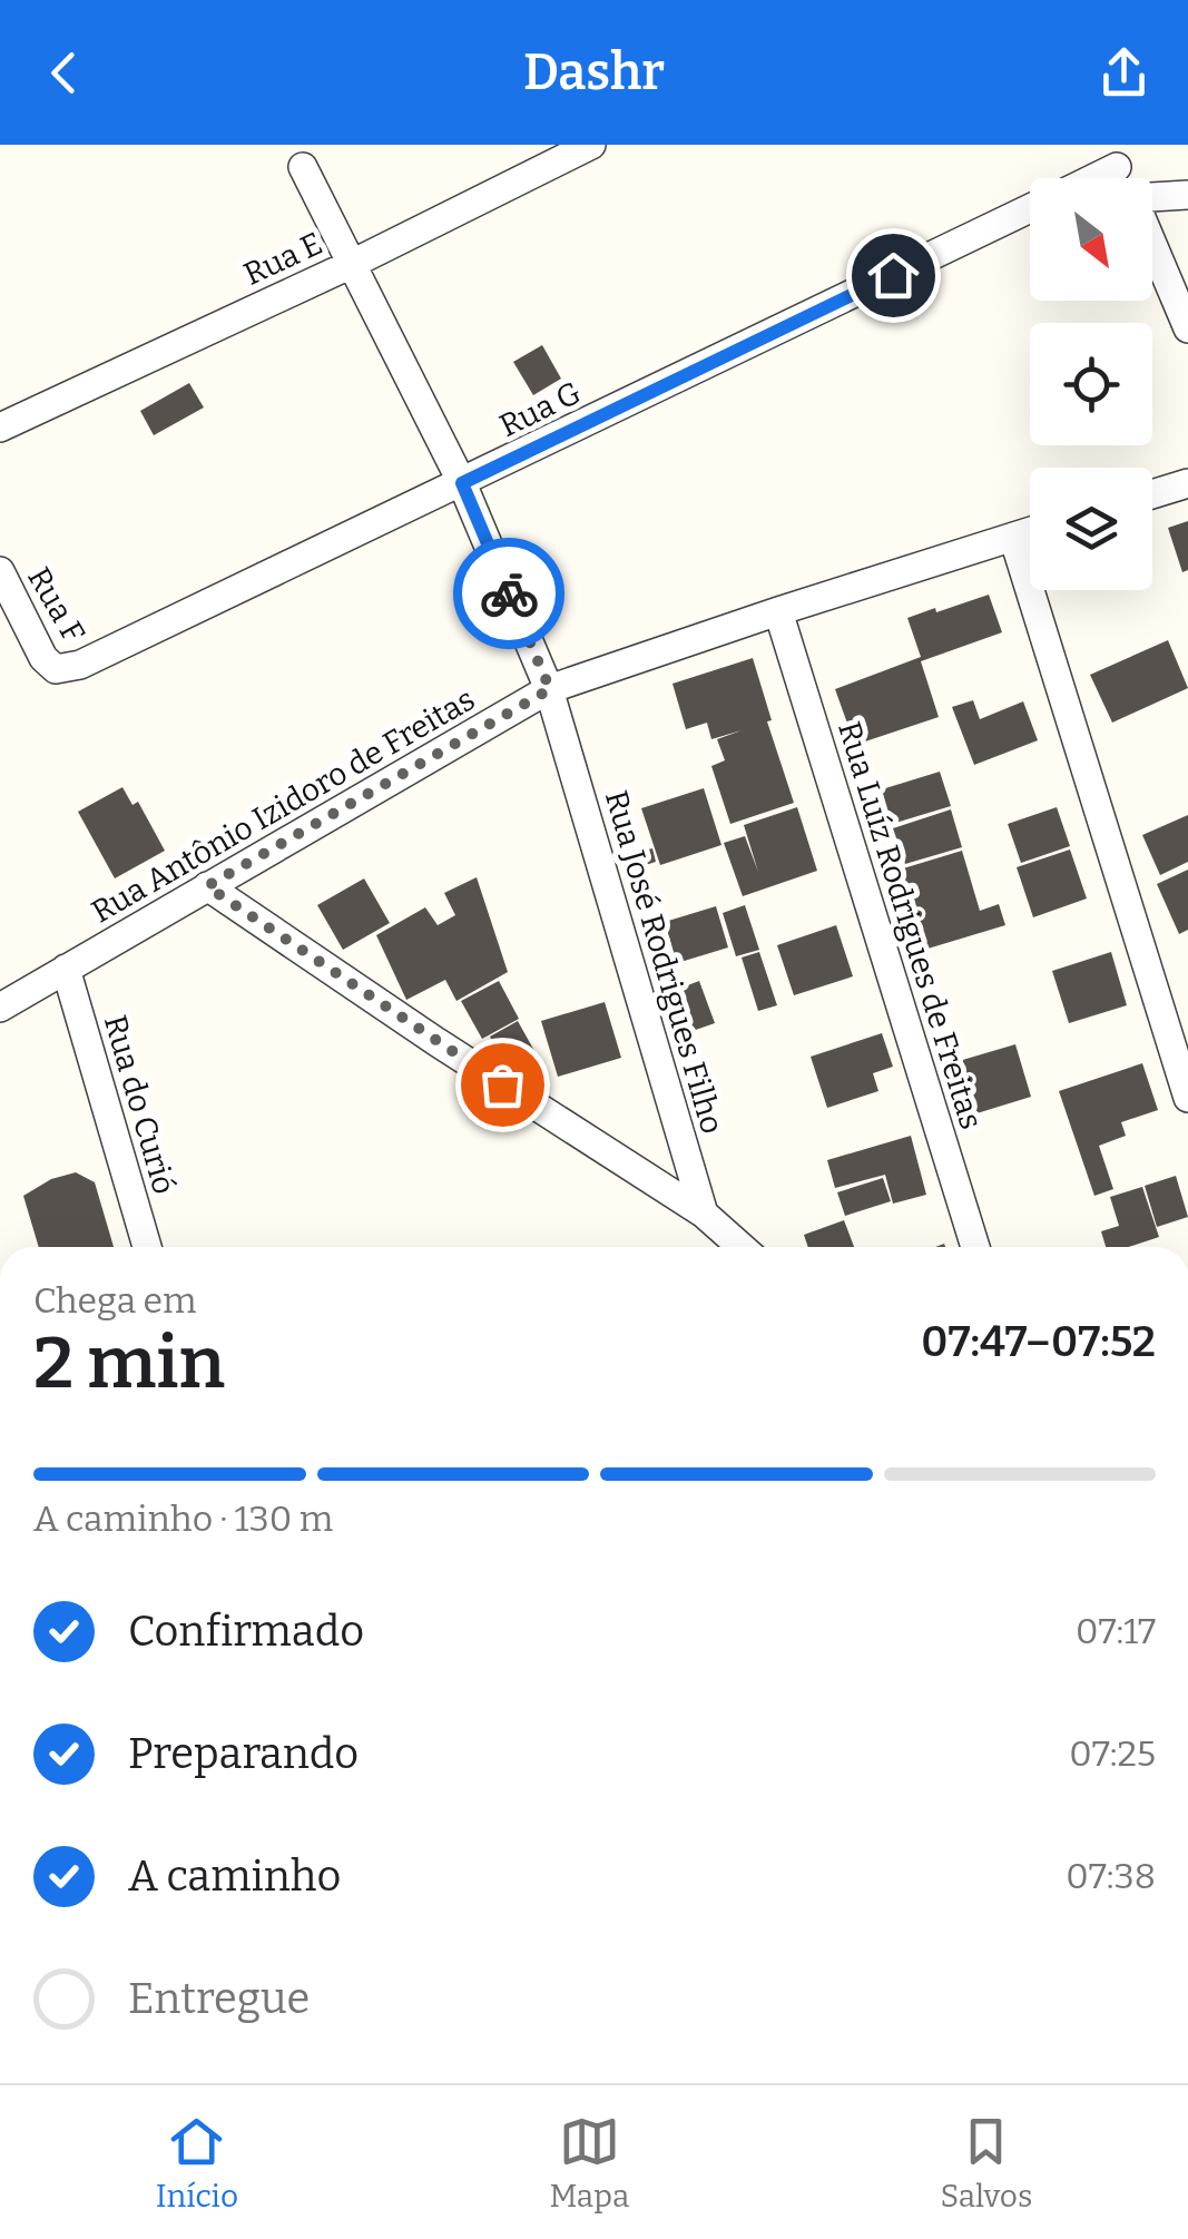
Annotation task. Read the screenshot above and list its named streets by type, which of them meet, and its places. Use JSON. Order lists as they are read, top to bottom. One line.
{"streets":{"street":["Rua E","Rua G","Rua F","Rua Antônio Izidoro de Freitas","Rua Luíz Rodrigues de Freitas","Rua José Rodrigues Filho","Rua do Curió"]},"crossings":[["Rua E","Rua José Rodrigues Filho"],["Rua G","Rua F"],["Rua G","Rua José Rodrigues Filho"],["Rua Antônio Izidoro de Freitas","Rua Luíz Rodrigues de Freitas"],["Rua Antônio Izidoro de Freitas","Rua José Rodrigues Filho"],["Rua Antônio Izidoro de Freitas","Rua do Curió"]],"north":"bottom right","page":{"header":"Dashr","heading":["2 min","Chega em","07:47–07:52"],"bar":"A caminho · 130 m","list":[["Confirmado","07:17"],["Preparando","07:25"],["A caminho","07:38"],"Entregue"],"tabs":["Início","Mapa","Salvos"]}}
